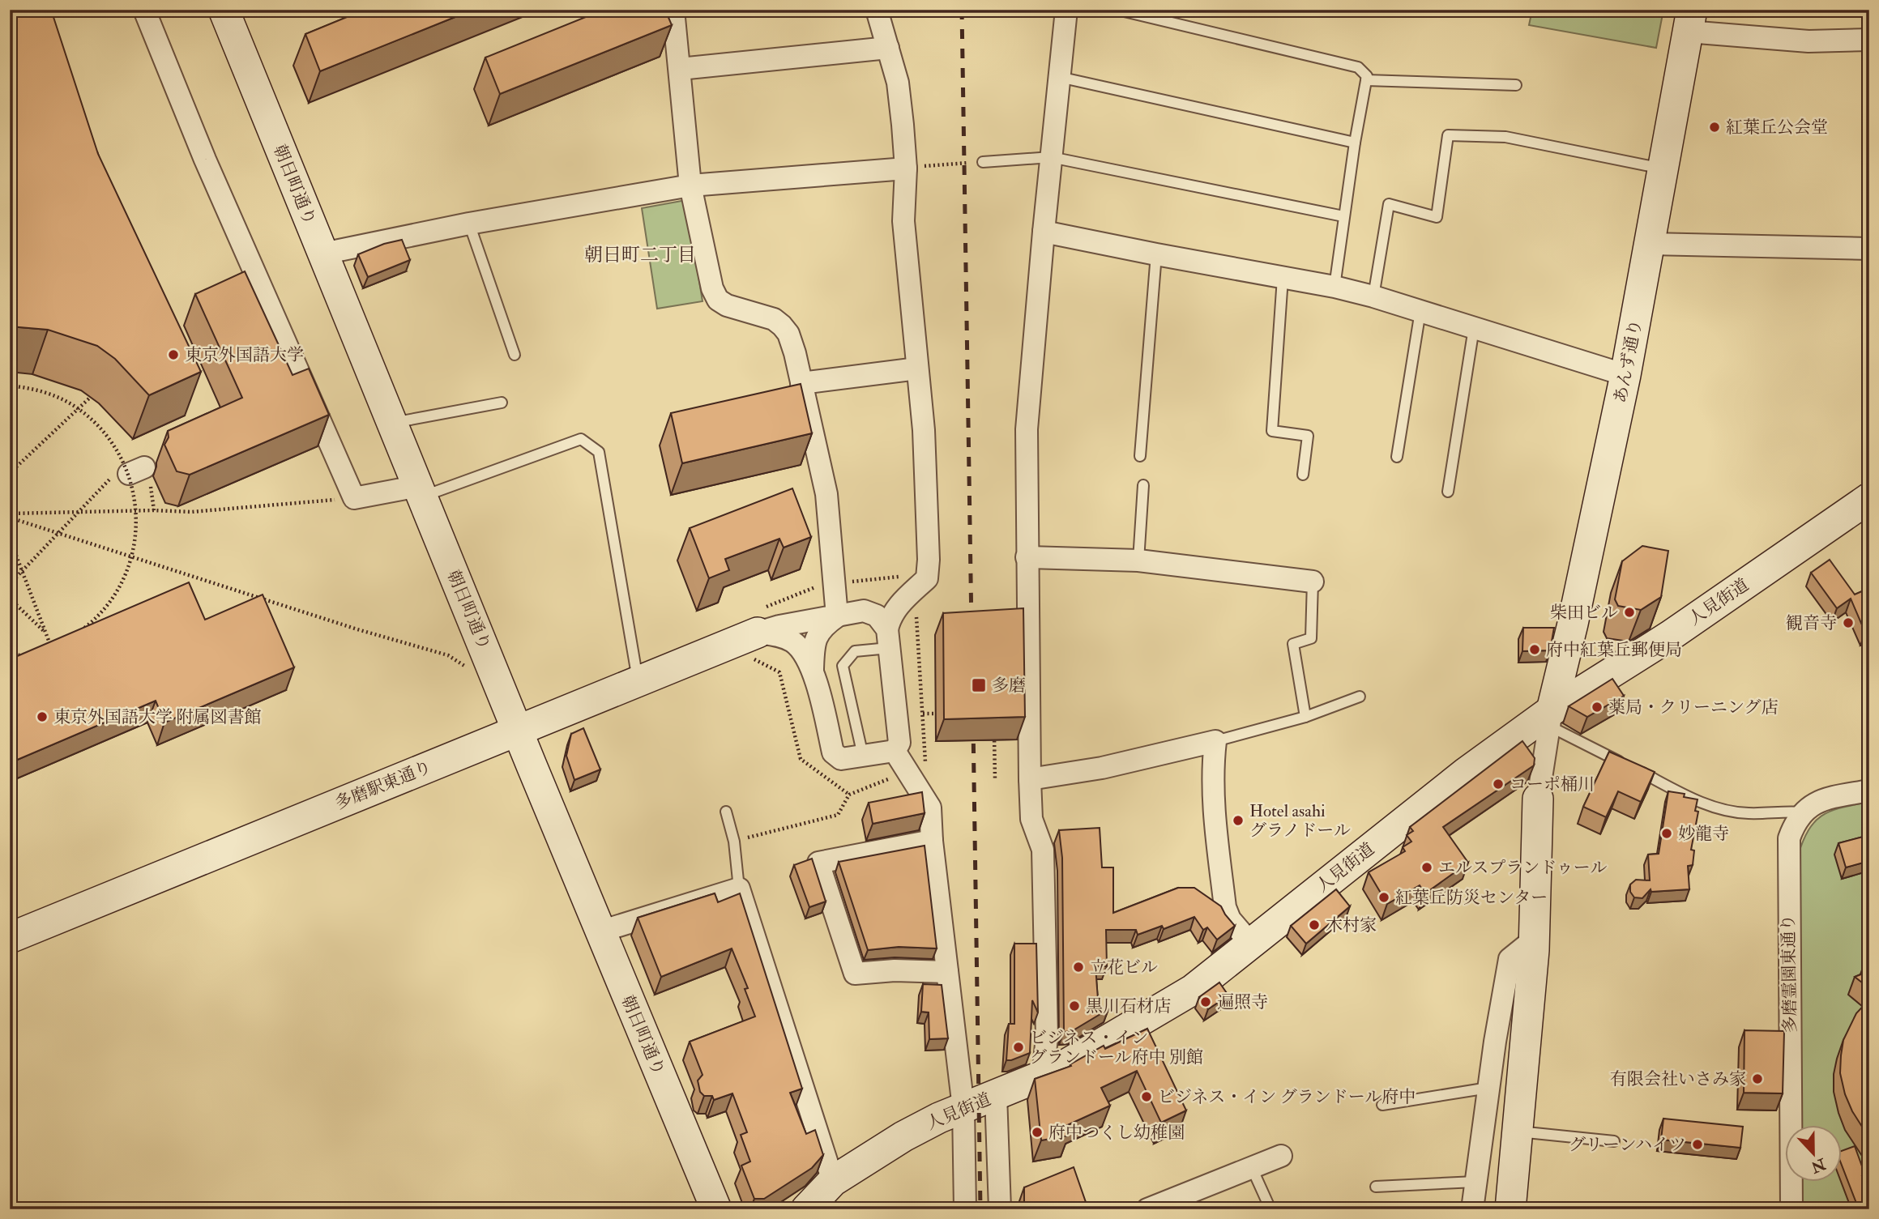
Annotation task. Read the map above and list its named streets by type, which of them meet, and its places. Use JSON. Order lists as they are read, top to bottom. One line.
{"streets":{"street":["朝日町通り","あんず通り","人見街道","多磨駅東通り","多磨霊園東通り"]},"crossings":[["朝日町通り","多磨駅東通り"],["あんず通り","人見街道"]],"districts":["朝日町二丁目"],"places":{"other":["紅葉丘公会堂","東京外国語大学","柴田ビル","観音寺","府中紅葉丘郵便局","薬局・クリーニング店","東京外国語大学 附属図書館","コーポ桶川","Hotel asahi グラノドール","妙龍寺","エルスプランドゥール","紅葉丘防災センター","木村家","立花ビル","遍照寺","黒川石材店","ビジネス・イン グランドール府中 別館","有限会社いさみ家","ビジネス・イン グランドール府中","府中つくし幼稚園","グリーンハイツ"],"transit":["多磨"]},"north":"bottom"}
